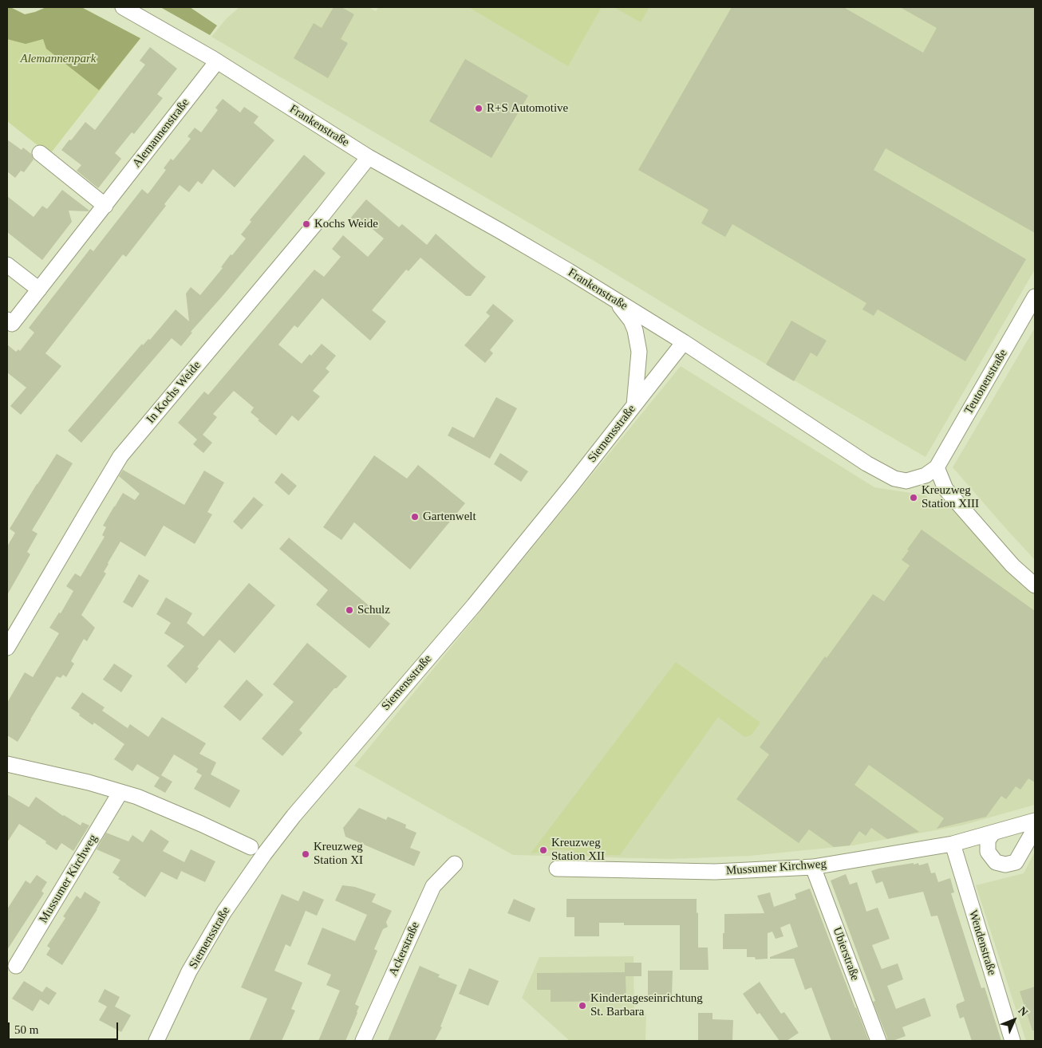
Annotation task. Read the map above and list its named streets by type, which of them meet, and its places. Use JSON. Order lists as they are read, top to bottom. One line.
{"streets":{"street":["Frankenstraße","Alemannenstraße","Teutonenstraße","In Kochs Weide","Siemensstraße","Mussumer Kirchweg","Wendenstraße","Ackerstraße","Ubierstraße"]},"crossings":[["Frankenstraße","Alemannenstraße"],["Frankenstraße","Teutonenstraße"],["Frankenstraße","In Kochs Weide"],["Frankenstraße","Siemensstraße"],["Mussumer Kirchweg","Wendenstraße"],["Mussumer Kirchweg","Ubierstraße"]],"parks":["Alemannenpark"],"places":["R+S Automotive","Kochs Weide","Kreuzweg Station XIII","Gartenwelt","Schulz","Kreuzweg Station XII","Kreuzweg Station XI","Kindertageseinrichtung St. Barbara"],"scale_bar":"50 m","north":"top right"}
